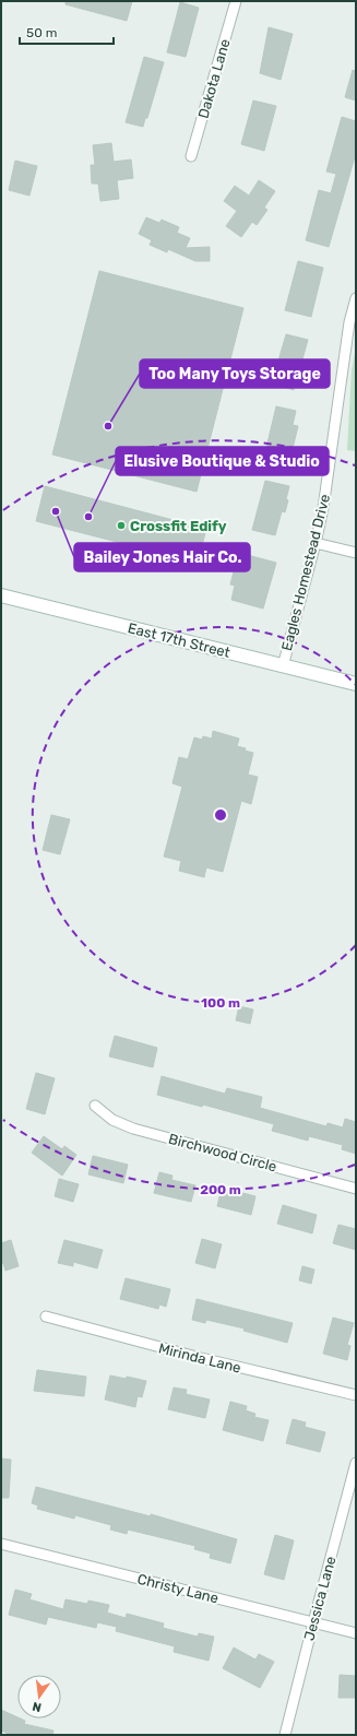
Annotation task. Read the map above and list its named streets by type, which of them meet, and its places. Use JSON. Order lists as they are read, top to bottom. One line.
{"streets":{"main road":["East 17th Street"],"street":["Dakota Lane","Eagles Homestead Drive","Birchwood Circle","Mirinda Lane","Christy Lane","Jessica Lane"]},"crossings":[["Eagles Homestead Drive","East 17th Street"],["Christy Lane","Jessica Lane"]],"places":["Too Many Toys Storage","Bailey Jones Hair Co.","Elusive Boutique & Studio","Crossfit Edify"],"scale_bar":"50 m","north":"bottom","rings":["100 m","200 m"]}
